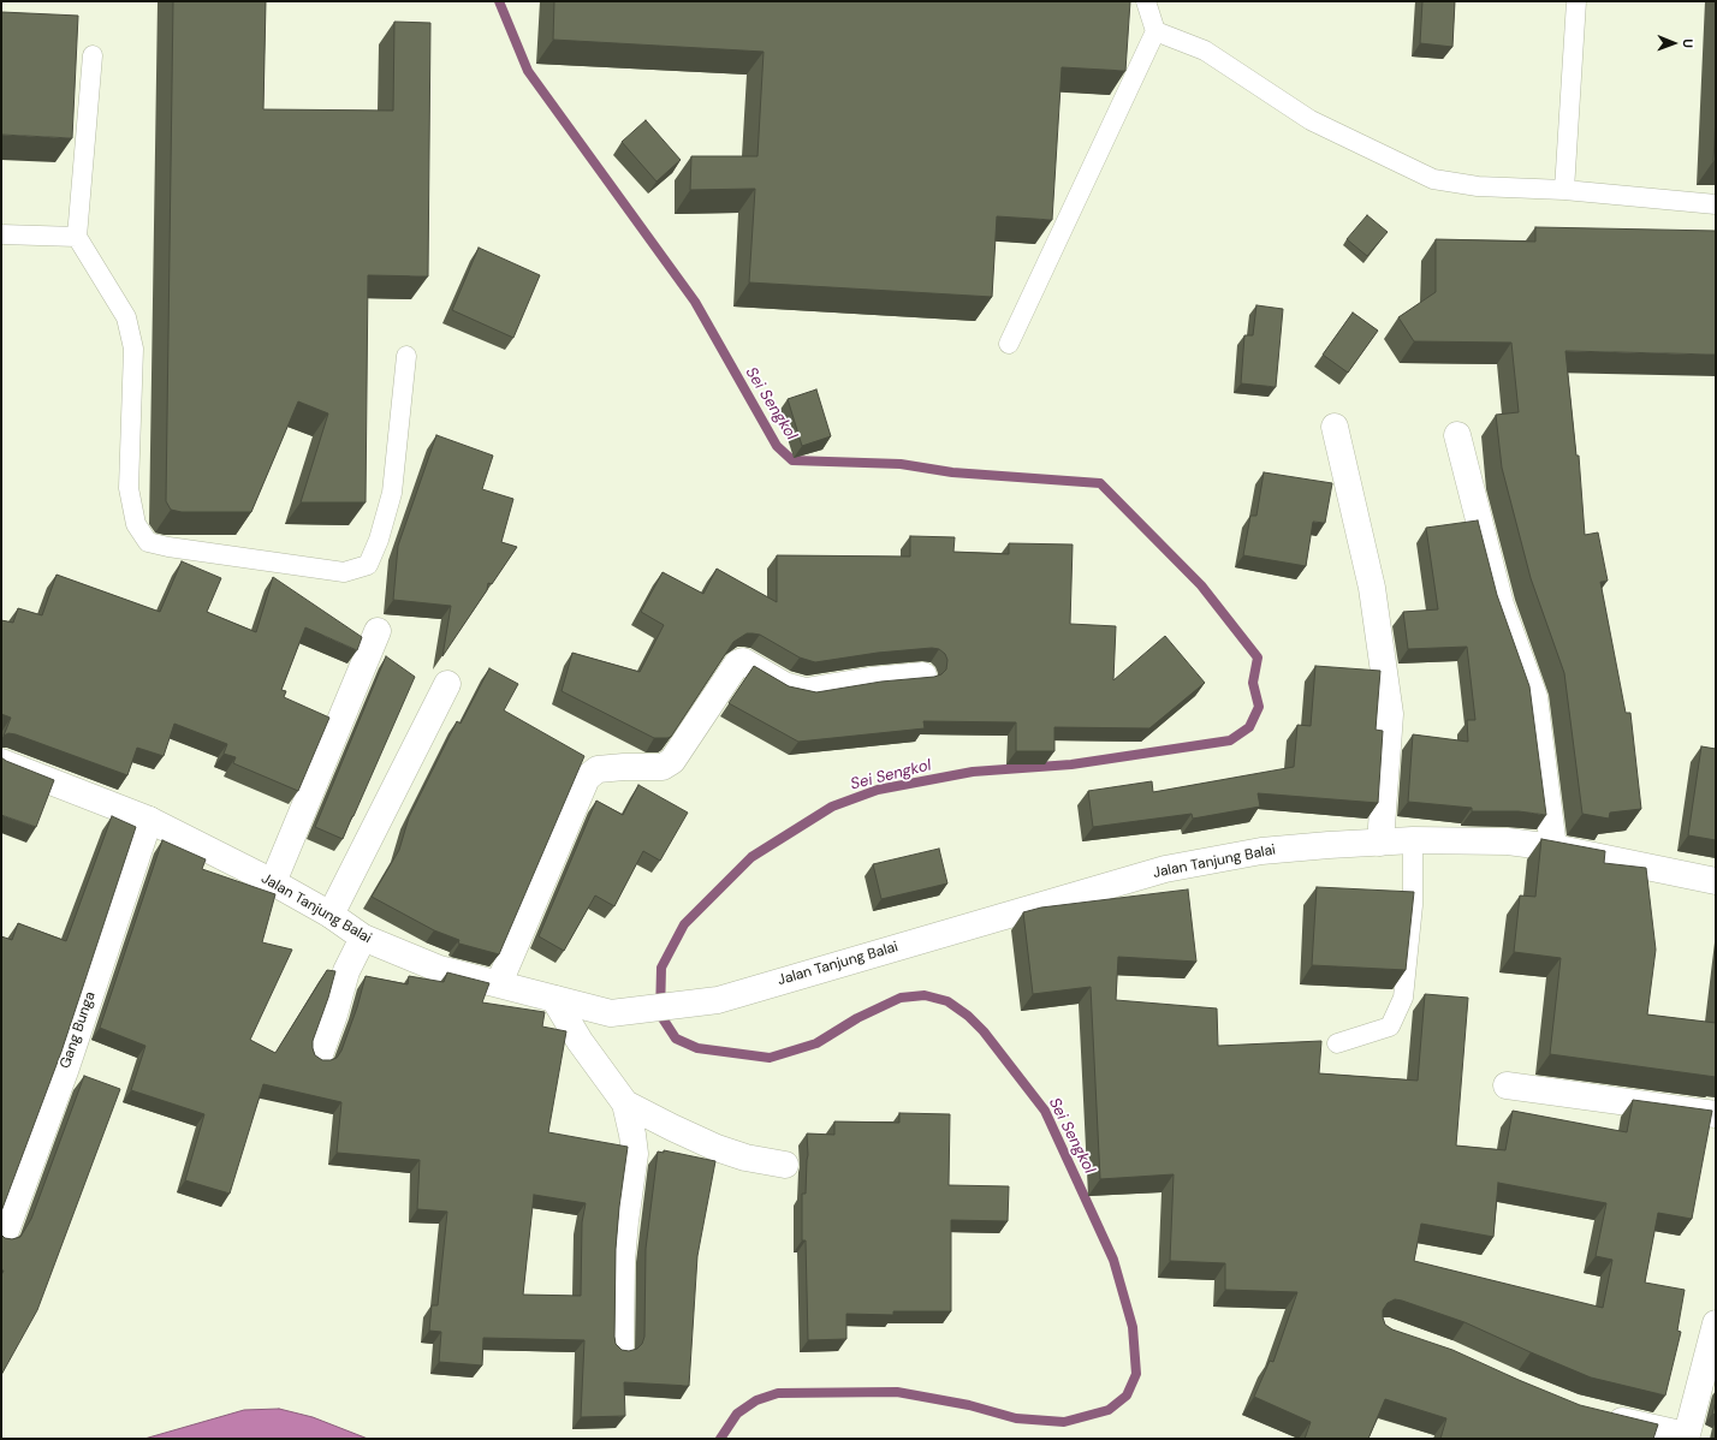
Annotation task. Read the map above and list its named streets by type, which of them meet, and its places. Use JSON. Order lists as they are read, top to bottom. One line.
{"streets":{"street":["Jalan Tanjung Balai","Gang Bunga"]},"crossings":[["Jalan Tanjung Balai","Gang Bunga"]],"water":["Sei Sengkol"],"north":"right"}
